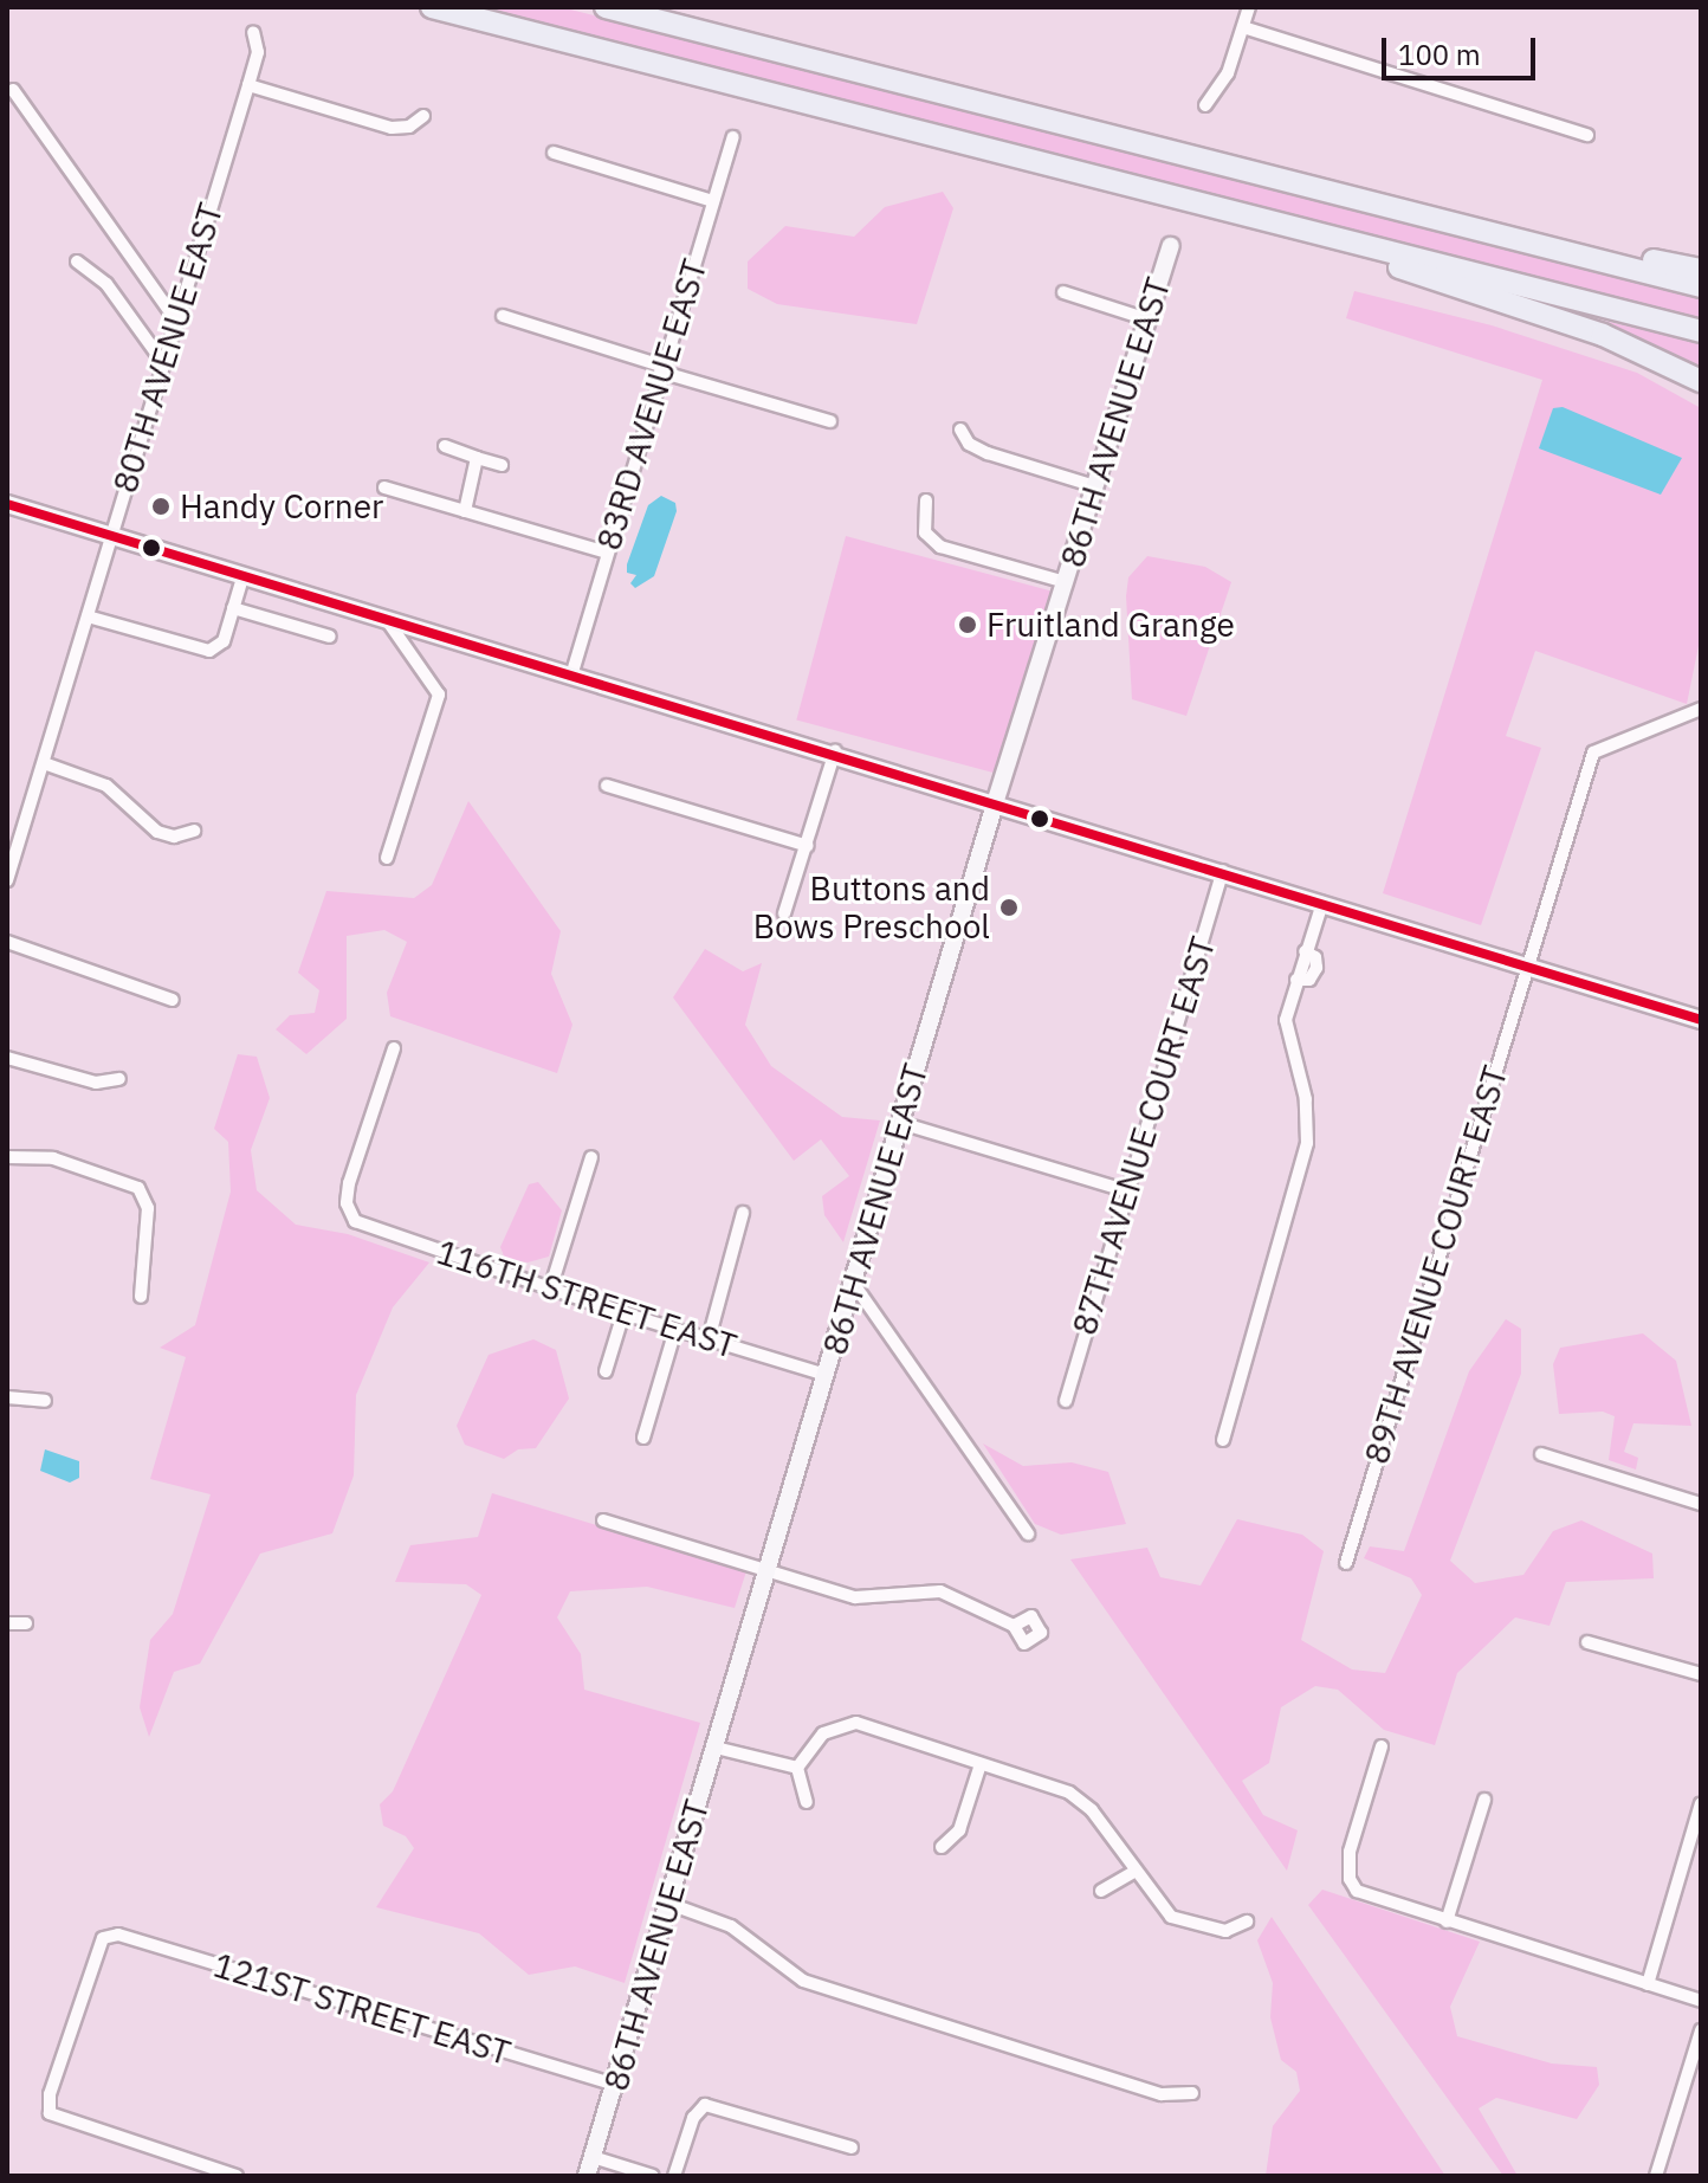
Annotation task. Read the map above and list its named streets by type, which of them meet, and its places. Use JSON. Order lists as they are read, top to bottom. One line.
{"streets":{"street":["80TH AVENUE EAST","83RD AVENUE EAST","86TH AVENUE EAST","87TH AVENUE COURT EAST","89TH AVENUE COURT EAST","116TH STREET EAST","121ST STREET EAST"]},"crossings":[["86TH AVENUE EAST","116TH STREET EAST"],["86TH AVENUE EAST","121ST STREET EAST"]],"places":["Handy Corner","Fruitland Grange","Buttons and Bows Preschool"],"scale_bar":"100 m"}
